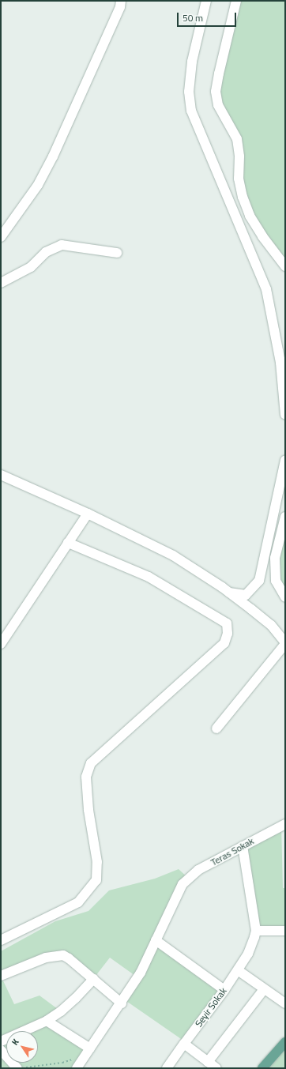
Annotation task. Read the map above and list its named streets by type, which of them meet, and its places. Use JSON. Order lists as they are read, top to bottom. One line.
{"streets":{"street":["Teras Sokak","Seyir Sokak"]},"scale_bar":"50 m","north":"top left"}
